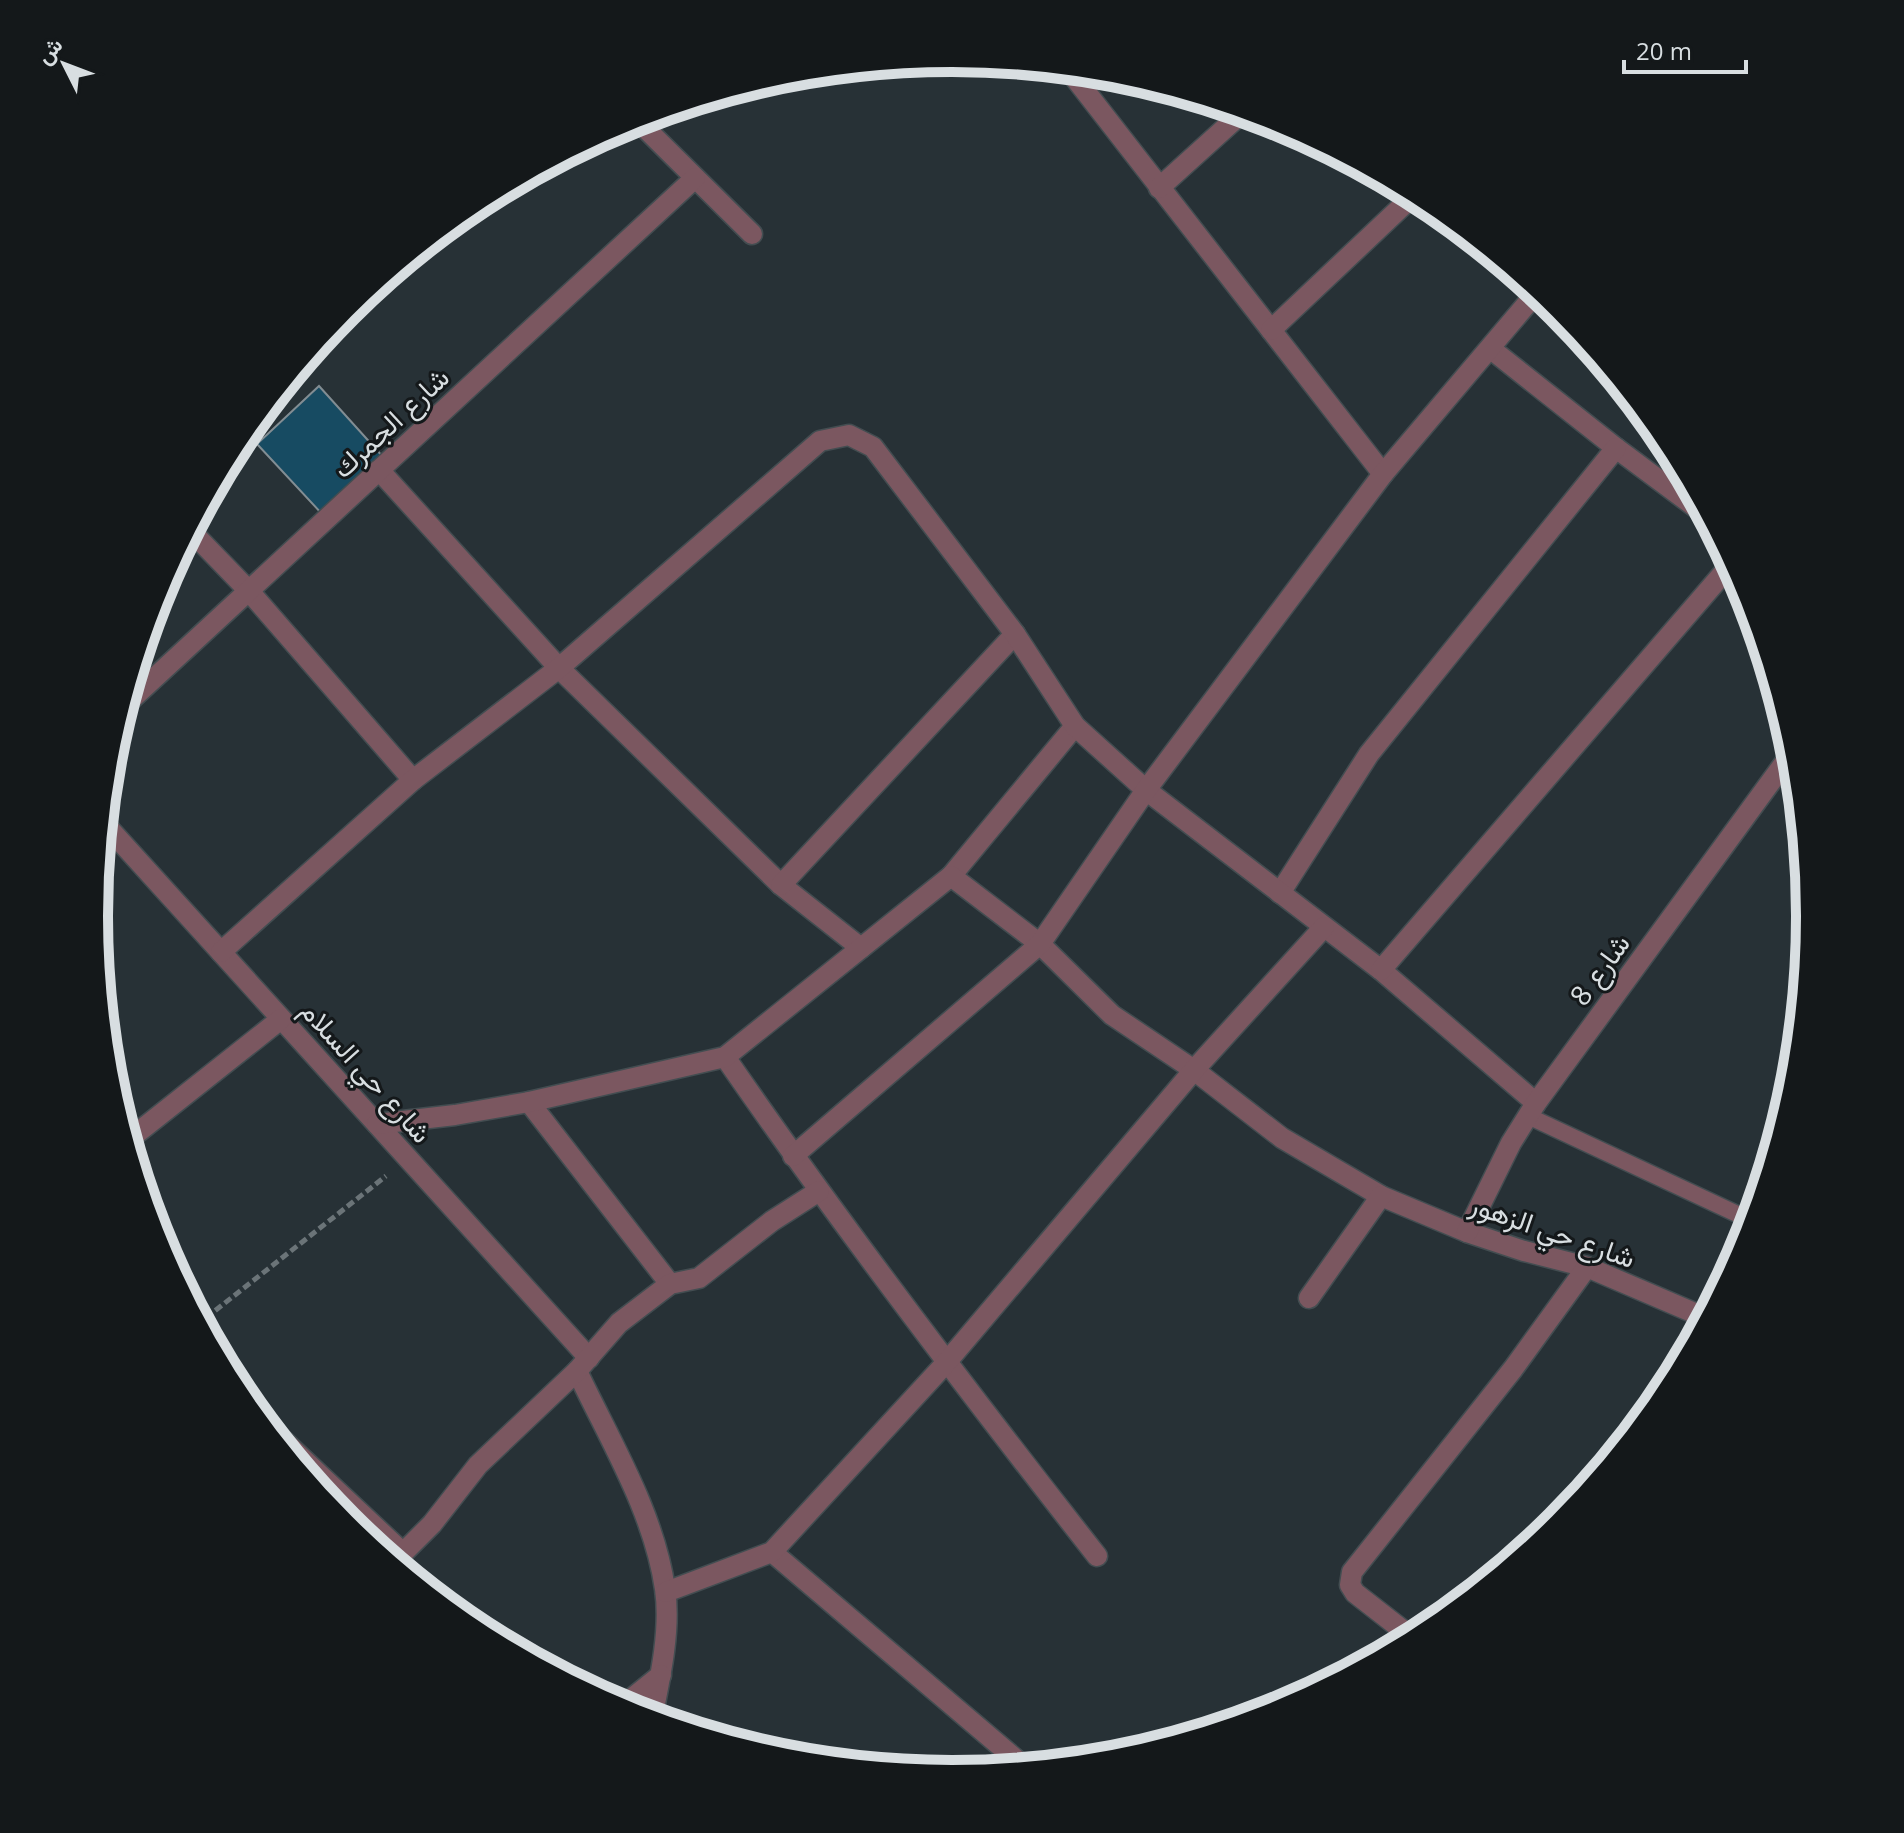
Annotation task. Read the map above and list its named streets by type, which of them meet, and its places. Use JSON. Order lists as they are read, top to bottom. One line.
{"streets":{"street":["شارع الجمرك","شارع 8","شارع حي السلام","شارع حي الزهور"]},"crossings":[["شارع 8","شارع حي الزهور"]],"scale_bar":"20 m","north":"top left"}
